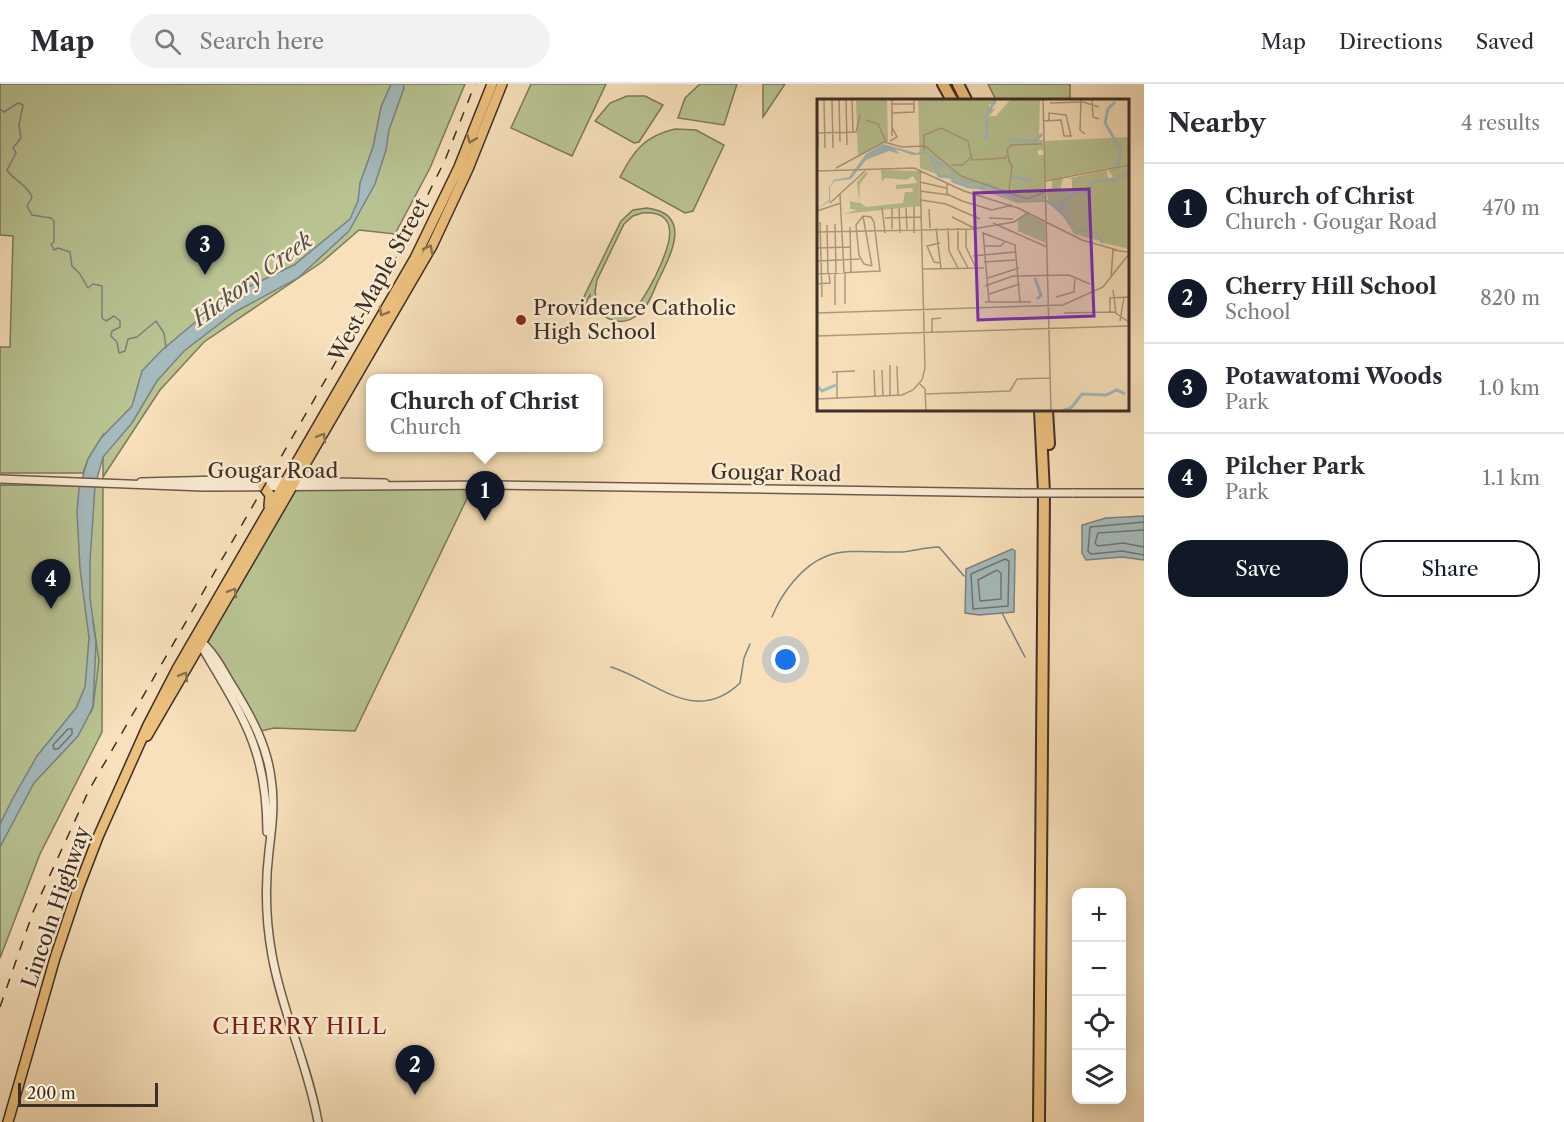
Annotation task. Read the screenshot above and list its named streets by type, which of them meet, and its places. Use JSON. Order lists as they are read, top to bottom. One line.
{"streets":{"main road":["West Maple Street","Lincoln Highway"],"street":["Gougar Road"]},"crossings":[["West Maple Street","Gougar Road"],["West Maple Street","Lincoln Highway"],["Gougar Road","Lincoln Highway"]],"districts":["CHERRY HILL"],"water":["Hickory Creek"],"places":["Providence Catholic High School"],"scale_bar":"200 m","page":{"header":"Map","search":"Search here","nav":["Map","Directions","Saved"],"heading":["Nearby","4 results"],"list":[{"mark":"1","name":"Church of Christ","note":"Church · Gougar Road","value":"470 m"},{"mark":"2","name":"Cherry Hill School","note":"School","value":"820 m"},{"mark":"3","name":"Potawatomi Woods","note":"Park","value":"1.0 km"},{"mark":"4","name":"Pilcher Park","note":"Park","value":"1.1 km"}],"pins":["3","1","4","2"],"popup":["Church of Christ","Church"],"buttons":["Save","Share"],"map_buttons":["+","−"],"scale":"200 m"}}
